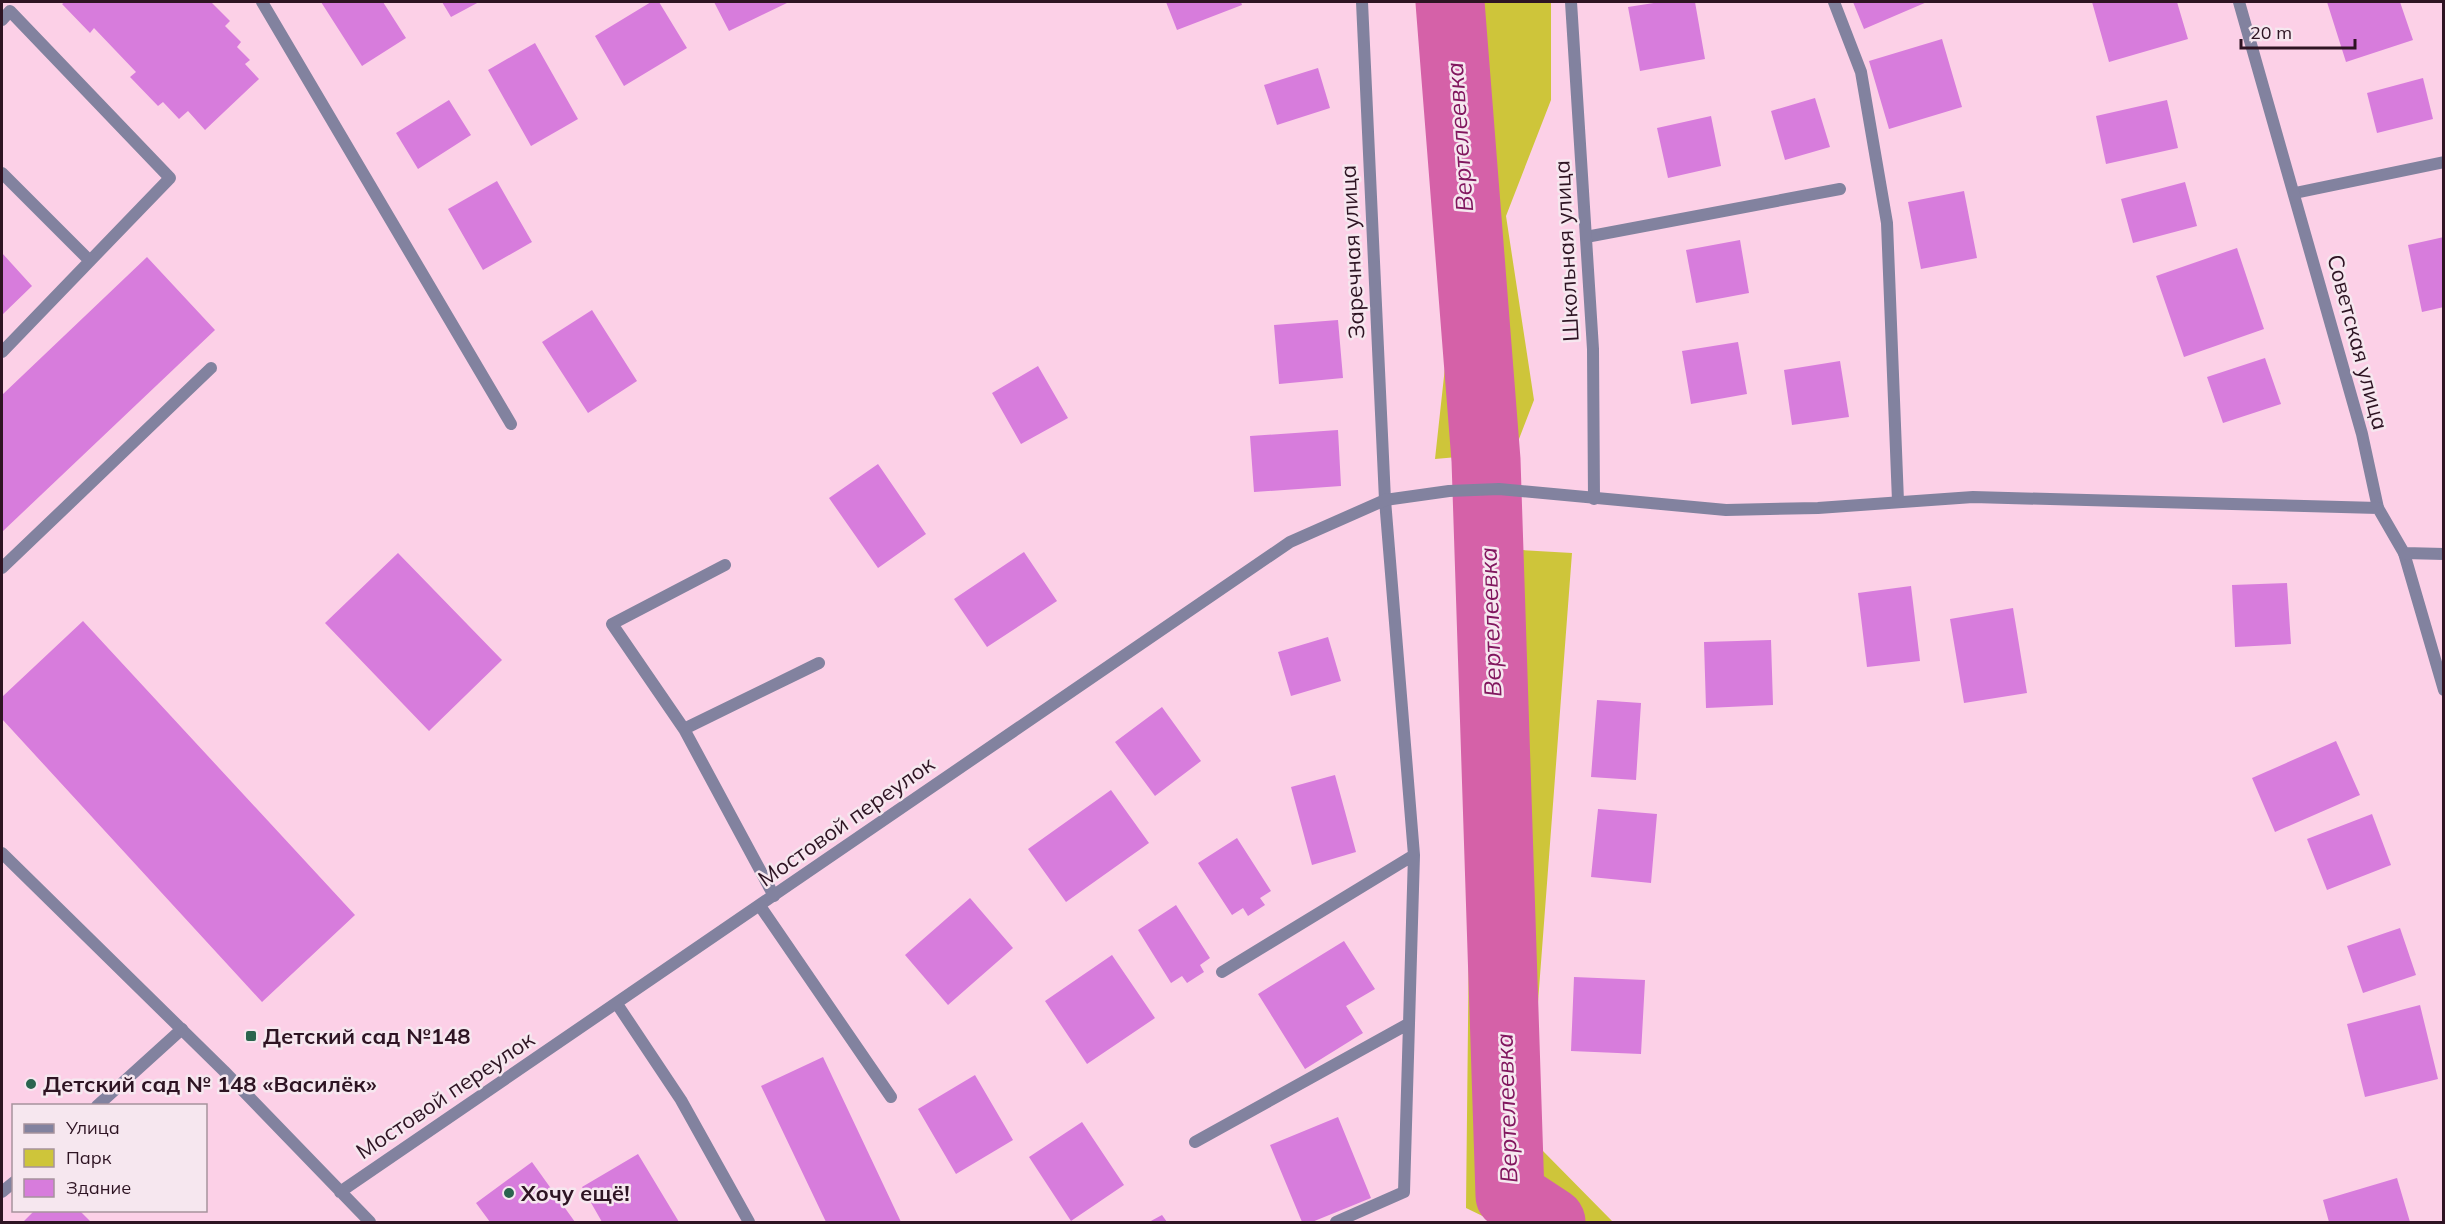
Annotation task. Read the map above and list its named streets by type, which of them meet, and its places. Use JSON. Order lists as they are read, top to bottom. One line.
{"streets":{"street":["Школьная улица","Заречная улица","Советская улица","Мостовой переулок"]},"crossings":[["Школьная улица","Мостовой переулок"],["Заречная улица","Мостовой переулок"],["Советская улица","Мостовой переулок"]],"water":["Вертелеевка"],"places":{"transit":["Детский сад №148"],"other":["Детский сад № 148 «Василёк»","Хочу ещё!"]},"legend":["Улица","Парк","Здание"],"scale_bar":"20 m"}
